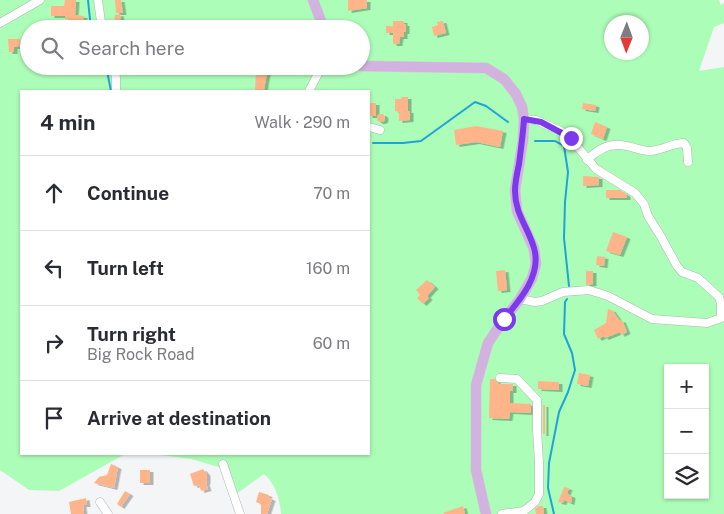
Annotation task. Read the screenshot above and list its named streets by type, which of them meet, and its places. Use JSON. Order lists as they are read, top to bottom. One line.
{"north":"bottom","page":{"search":"Search here","heading":["4 min","Walk · 290 m"],"list":[["Continue","70 m"],["Turn left","160 m"],["Turn right","Big Rock Road","60 m"],"Arrive at destination"],"map_buttons":["+","−"]}}
